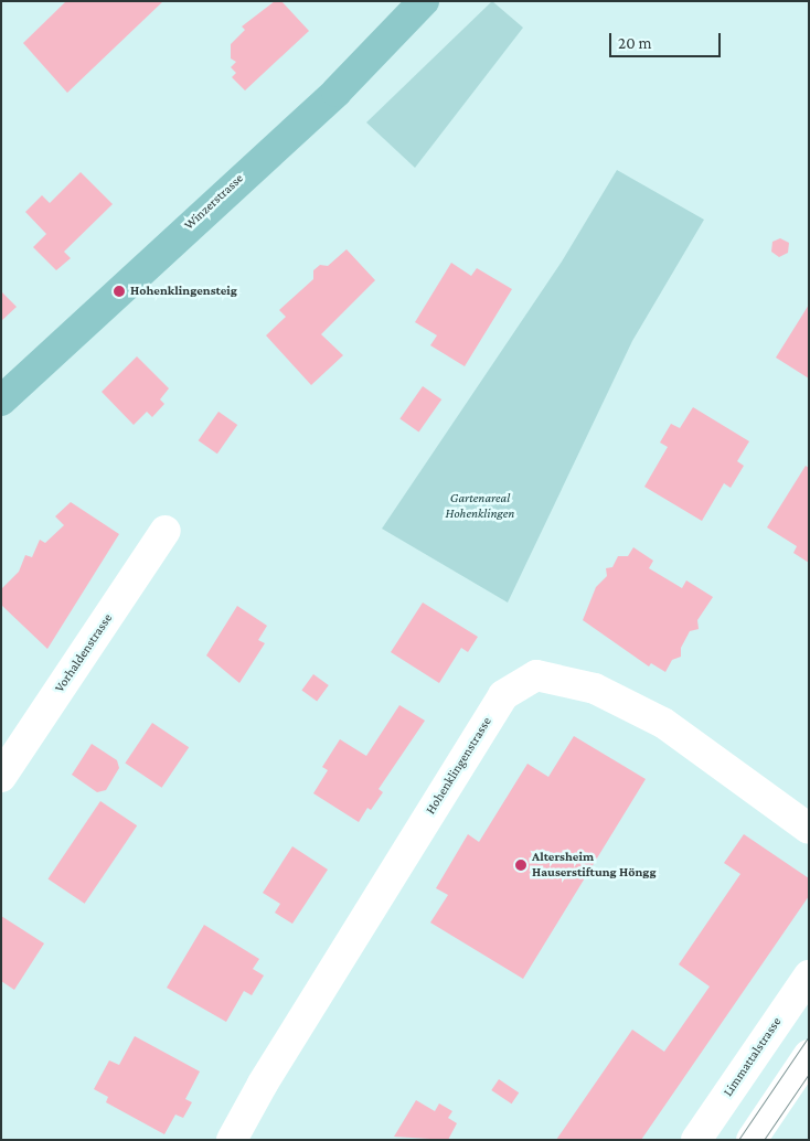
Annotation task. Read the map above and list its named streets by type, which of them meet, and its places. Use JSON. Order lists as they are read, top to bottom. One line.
{"streets":{"main road":["Winzerstrasse"],"street":["Vorhaldenstrasse","Hohenklingenstrasse","Limmattalstrasse"]},"parks":["Gartenareal Hohenklingen"],"places":["Hohenklingensteig","Altersheim Hauserstiftung Höngg"],"scale_bar":"20 m"}
